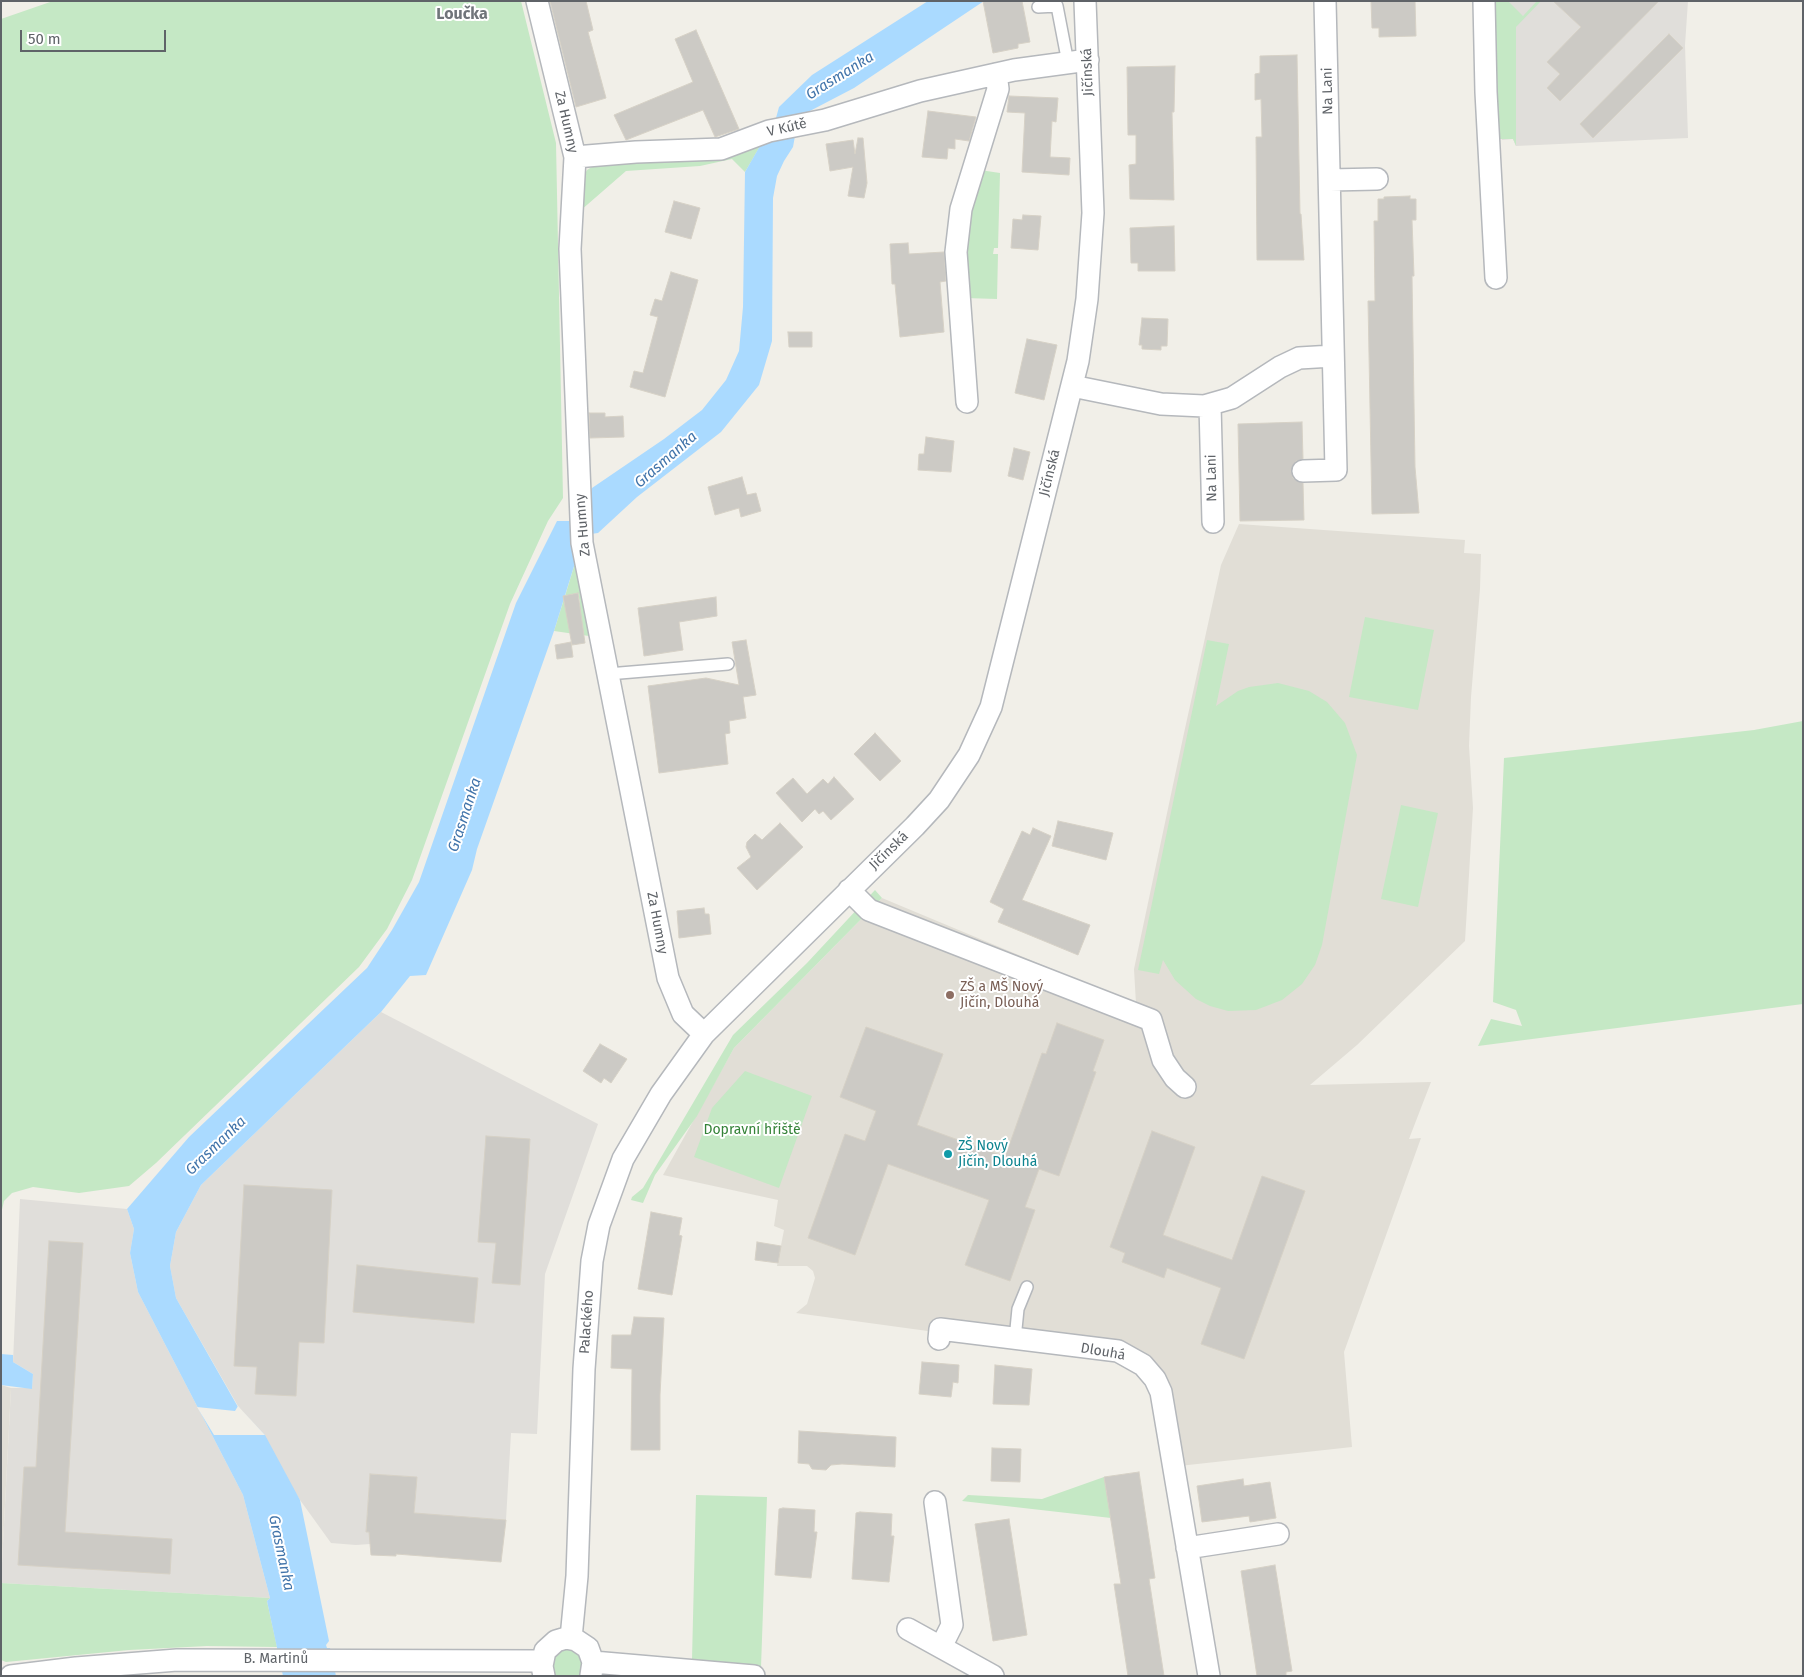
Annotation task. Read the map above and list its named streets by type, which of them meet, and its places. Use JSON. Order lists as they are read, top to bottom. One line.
{"streets":{"street":["Jičínská","Na Lani","Za Humny","V Kútě","Palackého","Dlouhá","B. Martinů"]},"crossings":[["Jičínská","Za Humny"],["Jičínská","V Kútě"],["Jičínská","Palackého"],["Za Humny","V Kútě"],["Za Humny","Palackého"]],"districts":["Loučka"],"water":["Grasmanka"],"parks":["Dopravní hřiště"],"places":["ZŠ a MŠ Nový Jičín, Dlouhá","ZŠ Nový Jičín, Dlouhá"],"scale_bar":"50 m"}
